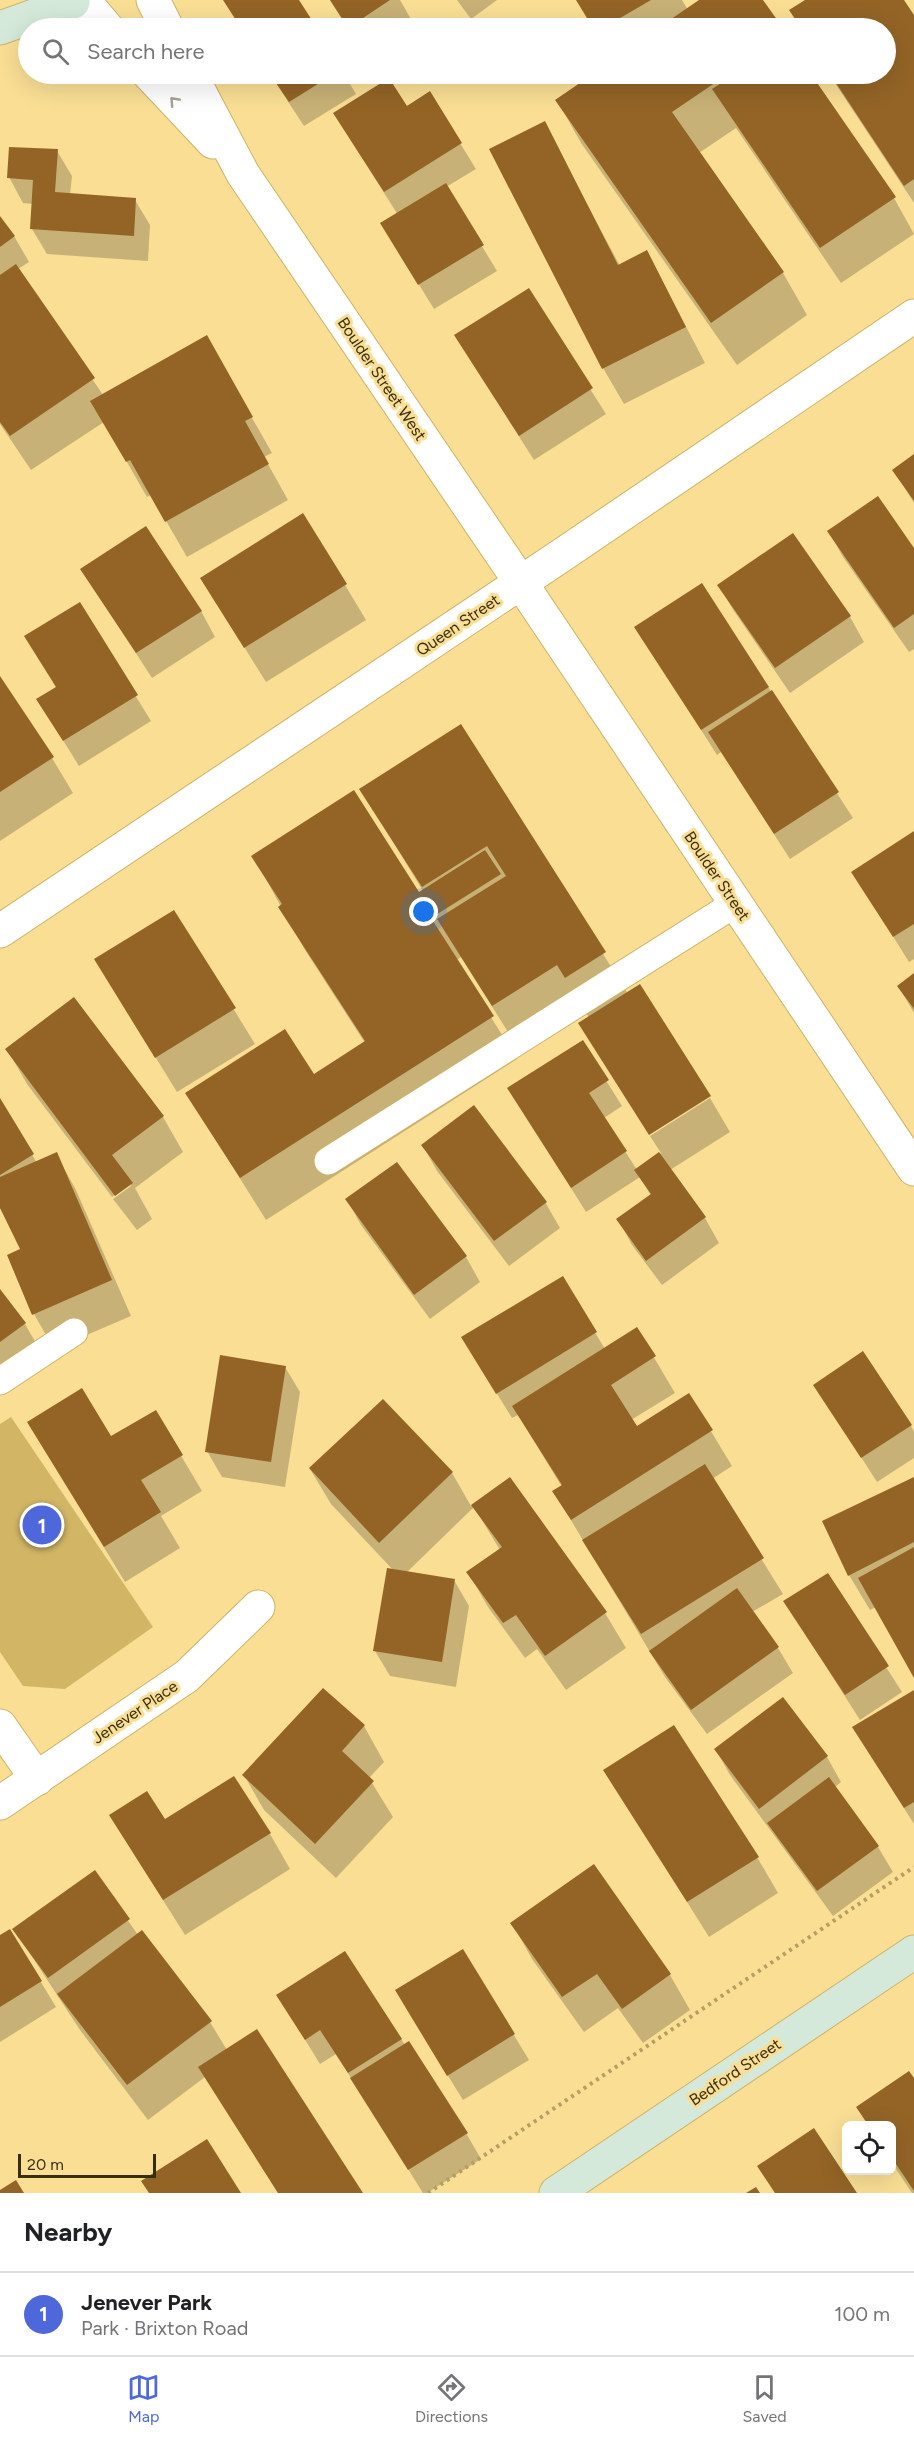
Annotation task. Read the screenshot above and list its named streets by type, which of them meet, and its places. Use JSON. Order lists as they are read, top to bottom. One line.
{"streets":{"street":["Boulder Street West","Queen Street","Boulder Street","Jenever Place","Bedford Street"]},"crossings":[["Boulder Street West","Queen Street"],["Boulder Street West","Boulder Street"],["Queen Street","Boulder Street"]],"scale_bar":"20 m","page":{"search":"Search here","pins":"1","scale":"20 m","heading":"Nearby","list":[{"mark":"1","name":"Jenever Park","note":"Park · Brixton Road","value":"100 m"}],"nav":["Map","Directions","Saved"]}}
